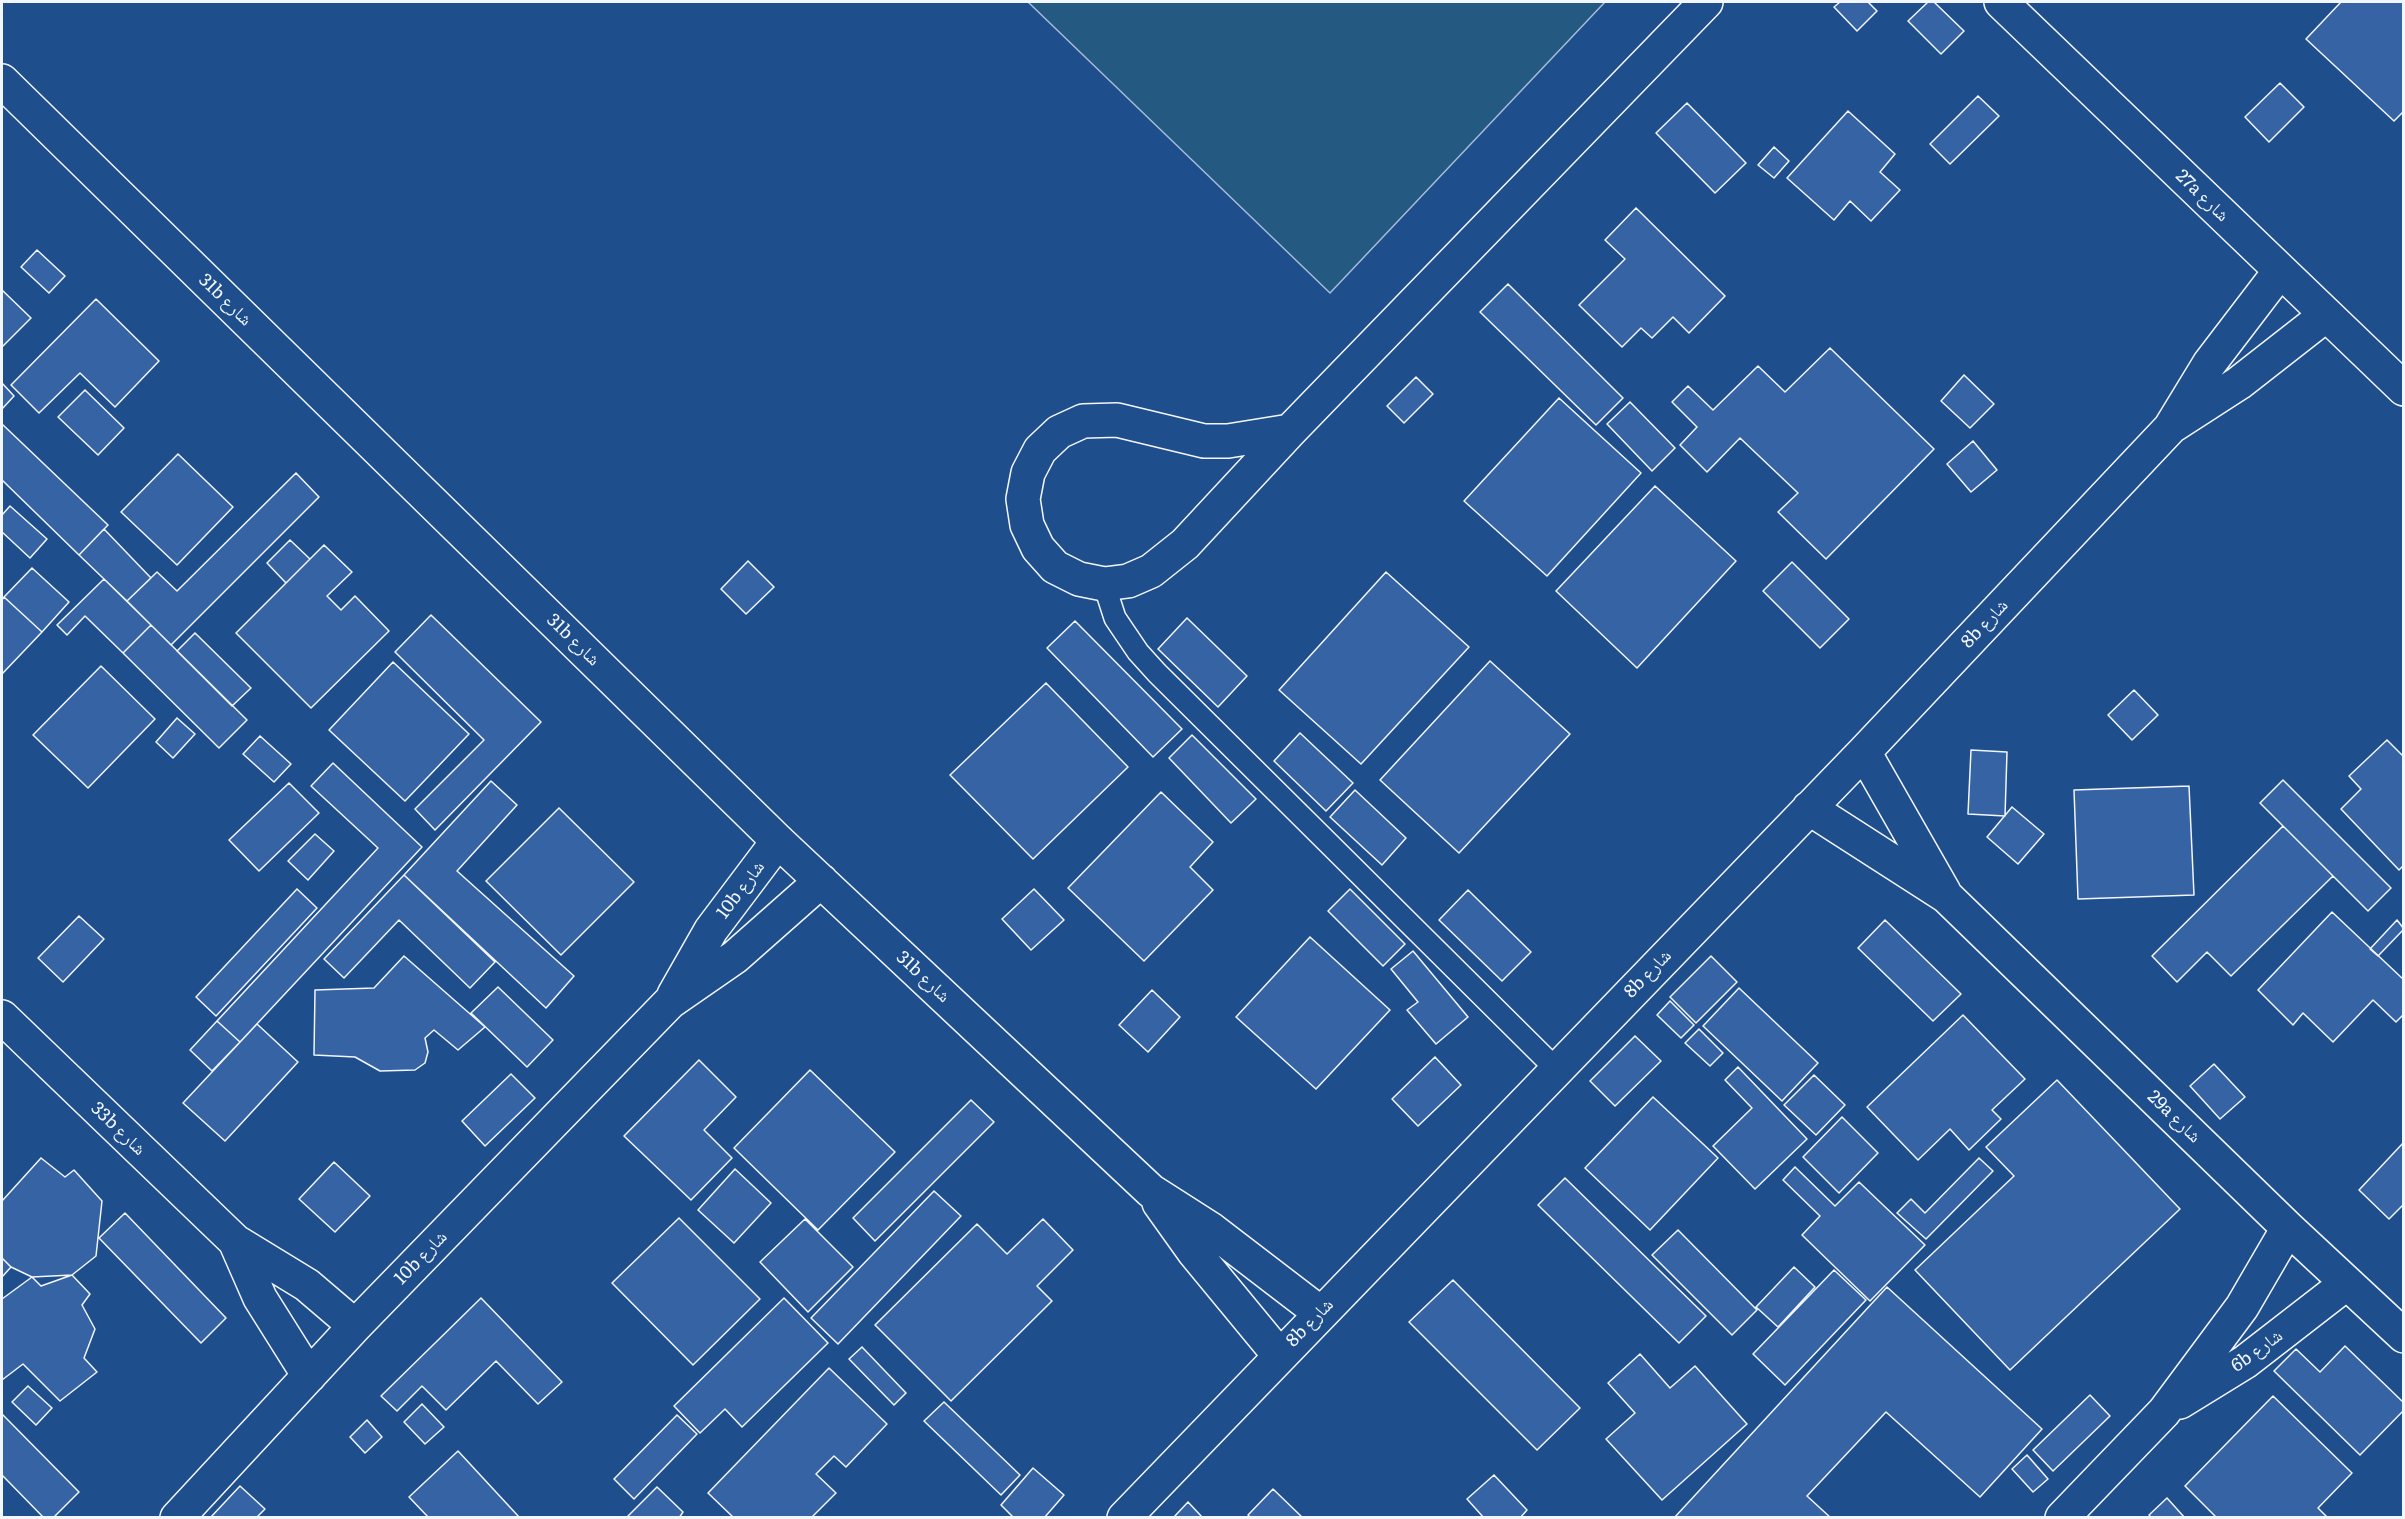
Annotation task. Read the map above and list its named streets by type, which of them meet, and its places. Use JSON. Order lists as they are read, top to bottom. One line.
{"streets":{"street":["27a شارع","31b شارع","8b شارع","10b شارع","29a شارع","33b شارع","6b شارع"]},"crossings":[["27a شارع","8b شارع"],["31b شارع","8b شارع"],["31b شارع","10b شارع"],["8b شارع","29a شارع"],["10b شارع","33b شارع"],["29a شارع","6b شارع"]]}
